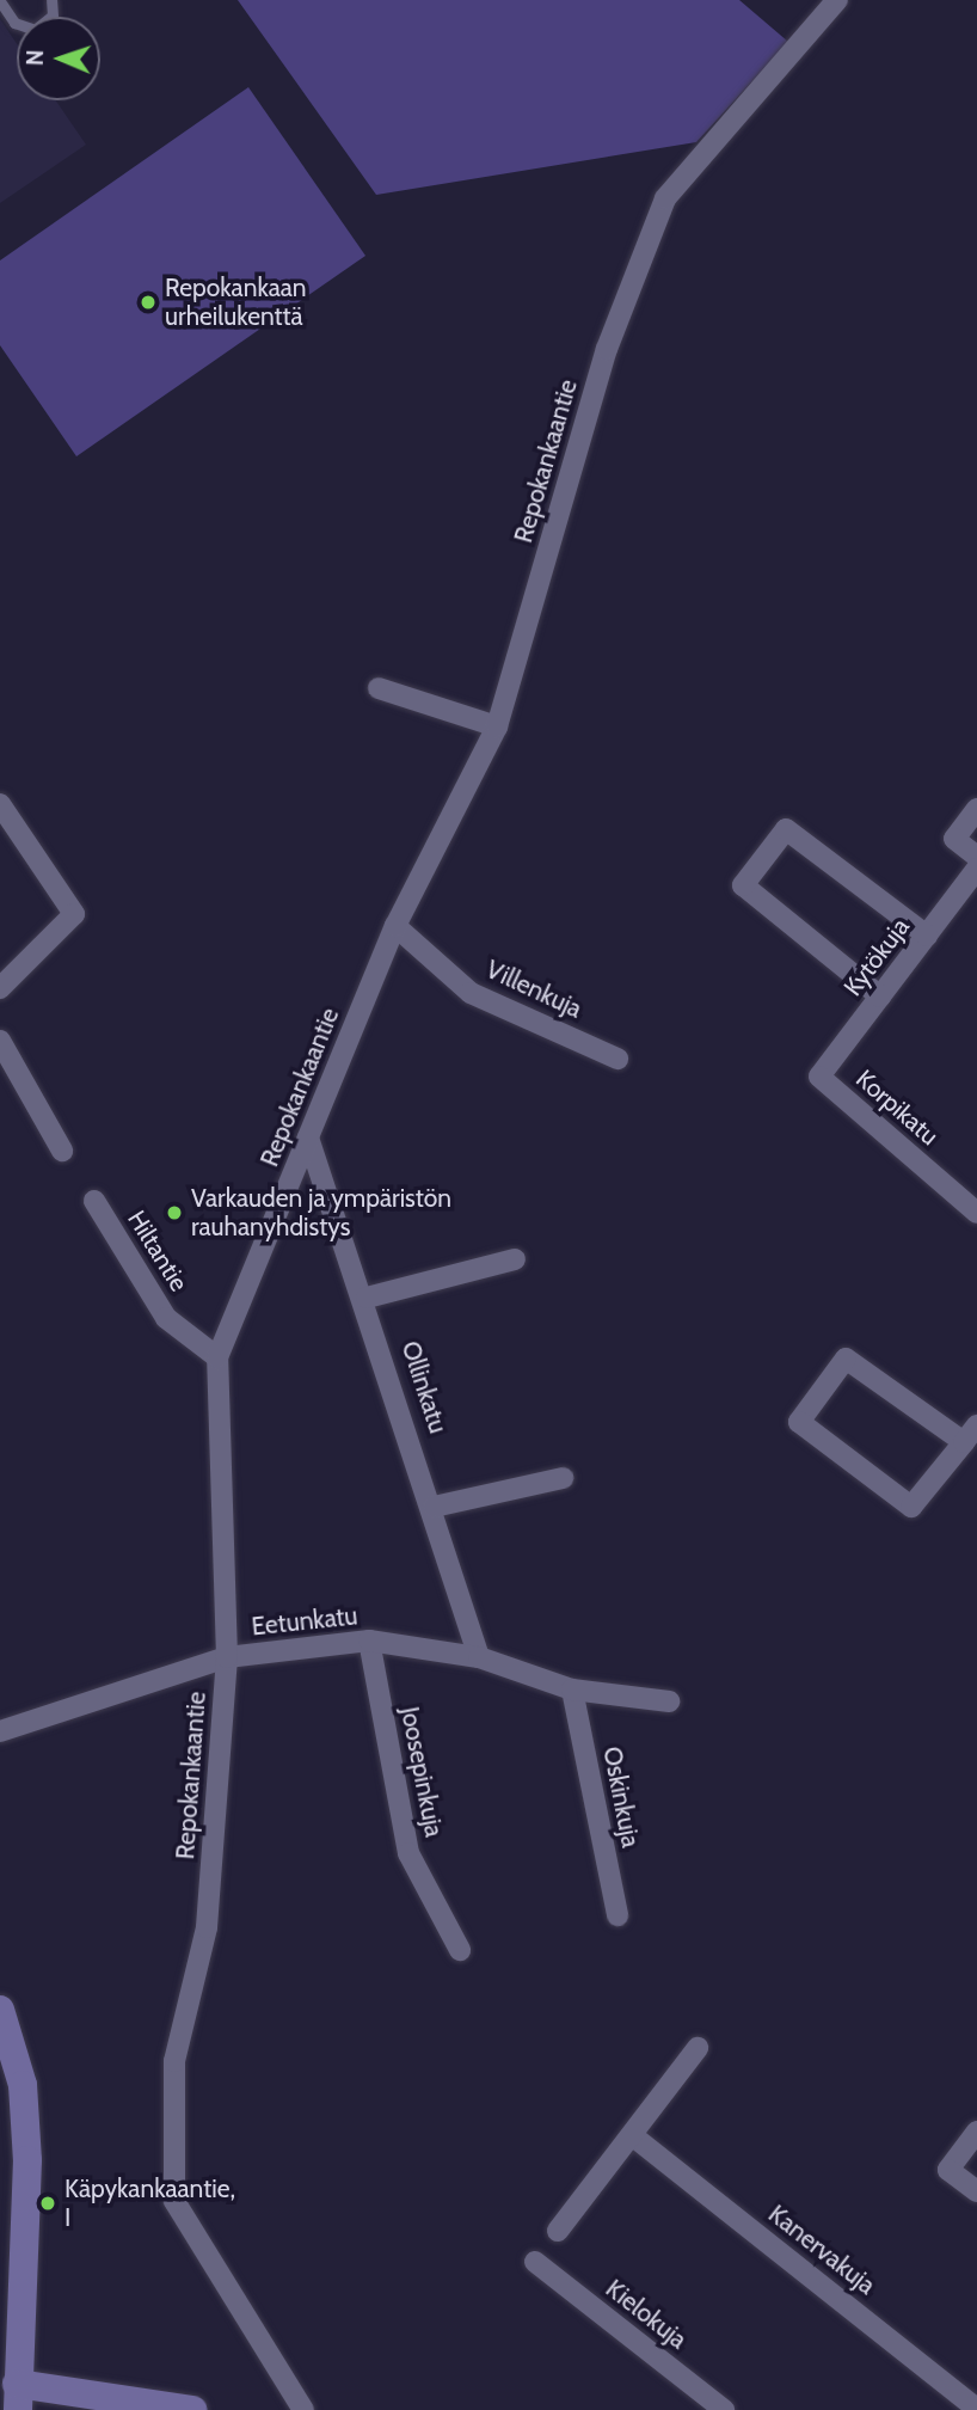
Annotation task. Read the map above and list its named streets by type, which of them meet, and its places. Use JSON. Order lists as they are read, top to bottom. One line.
{"streets":{"street":["Repokankaantie","Kytökuja","Villenkuja","Korpikatu","Hiltantie","Ollinkatu","Eetunkatu","Joosepinkuja","Oskinkuja","Kanervakuja","Kielokuja"]},"crossings":[["Repokankaantie","Villenkuja"],["Repokankaantie","Hiltantie"],["Repokankaantie","Ollinkatu"],["Repokankaantie","Eetunkatu"],["Kytökuja","Korpikatu"],["Ollinkatu","Eetunkatu"],["Eetunkatu","Joosepinkuja"],["Eetunkatu","Oskinkuja"]],"places":["Repokankaan urheilukenttä","Varkauden ja ympäristön rauhanyhdistys","Käpykankaantie, I"],"north":"left"}
